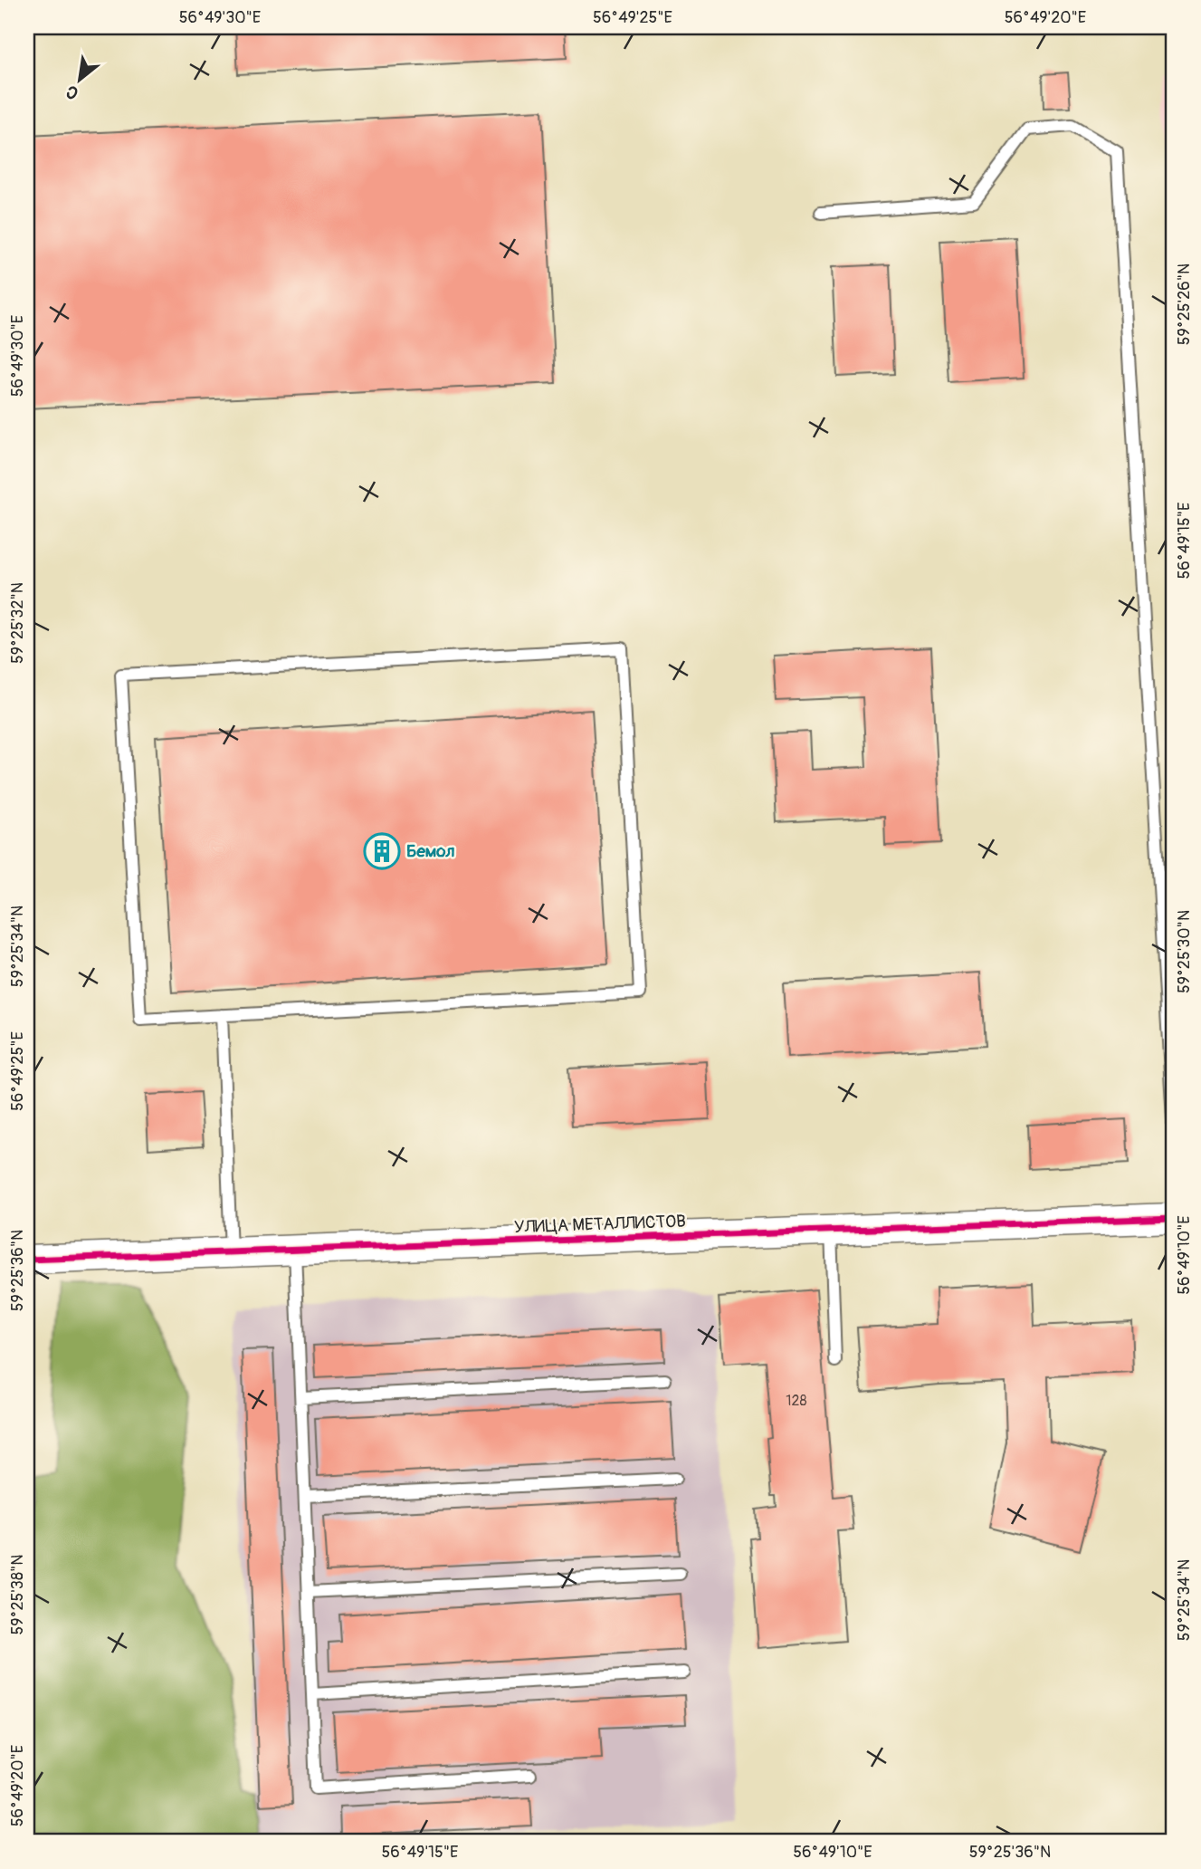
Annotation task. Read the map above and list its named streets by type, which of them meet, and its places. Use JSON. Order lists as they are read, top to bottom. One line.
{"streets":{"street":["УЛИЦА МЕТАЛЛИСТОВ"]},"places":{"building":["Бемол"]},"house_numbers":["128"],"north":"bottom left","coordinates":["56°49'30\"E","56°49'25\"E","56°49'20\"E","59°25'26\"N","56°49'15\"E","59°25'32\"N","59°25'34\"N","59°25'30\"N","56°49'10\"E","59°25'36\"N","59°25'38\"N"]}
